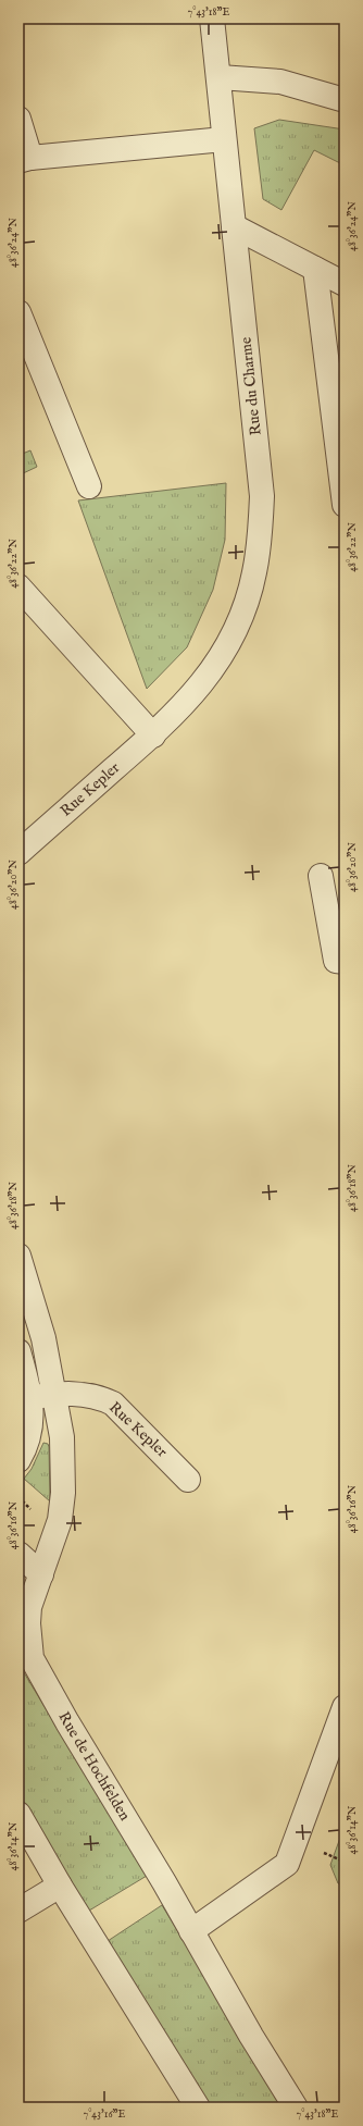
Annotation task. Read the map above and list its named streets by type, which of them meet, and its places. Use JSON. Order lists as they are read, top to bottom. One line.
{"streets":{"street":["Rue du Charme","Rue Kepler","Rue de Hochfelden"]},"crossings":[["Rue du Charme","Rue Kepler"],["Rue Kepler","Rue de Hochfelden"]],"coordinates":["7°43'18\"E","48°36'24\"N","48°36'22\"N","48°36'20\"N","48°36'18\"N","48°36'16\"N","48°36'14\"N","7°43'16\"E"]}
